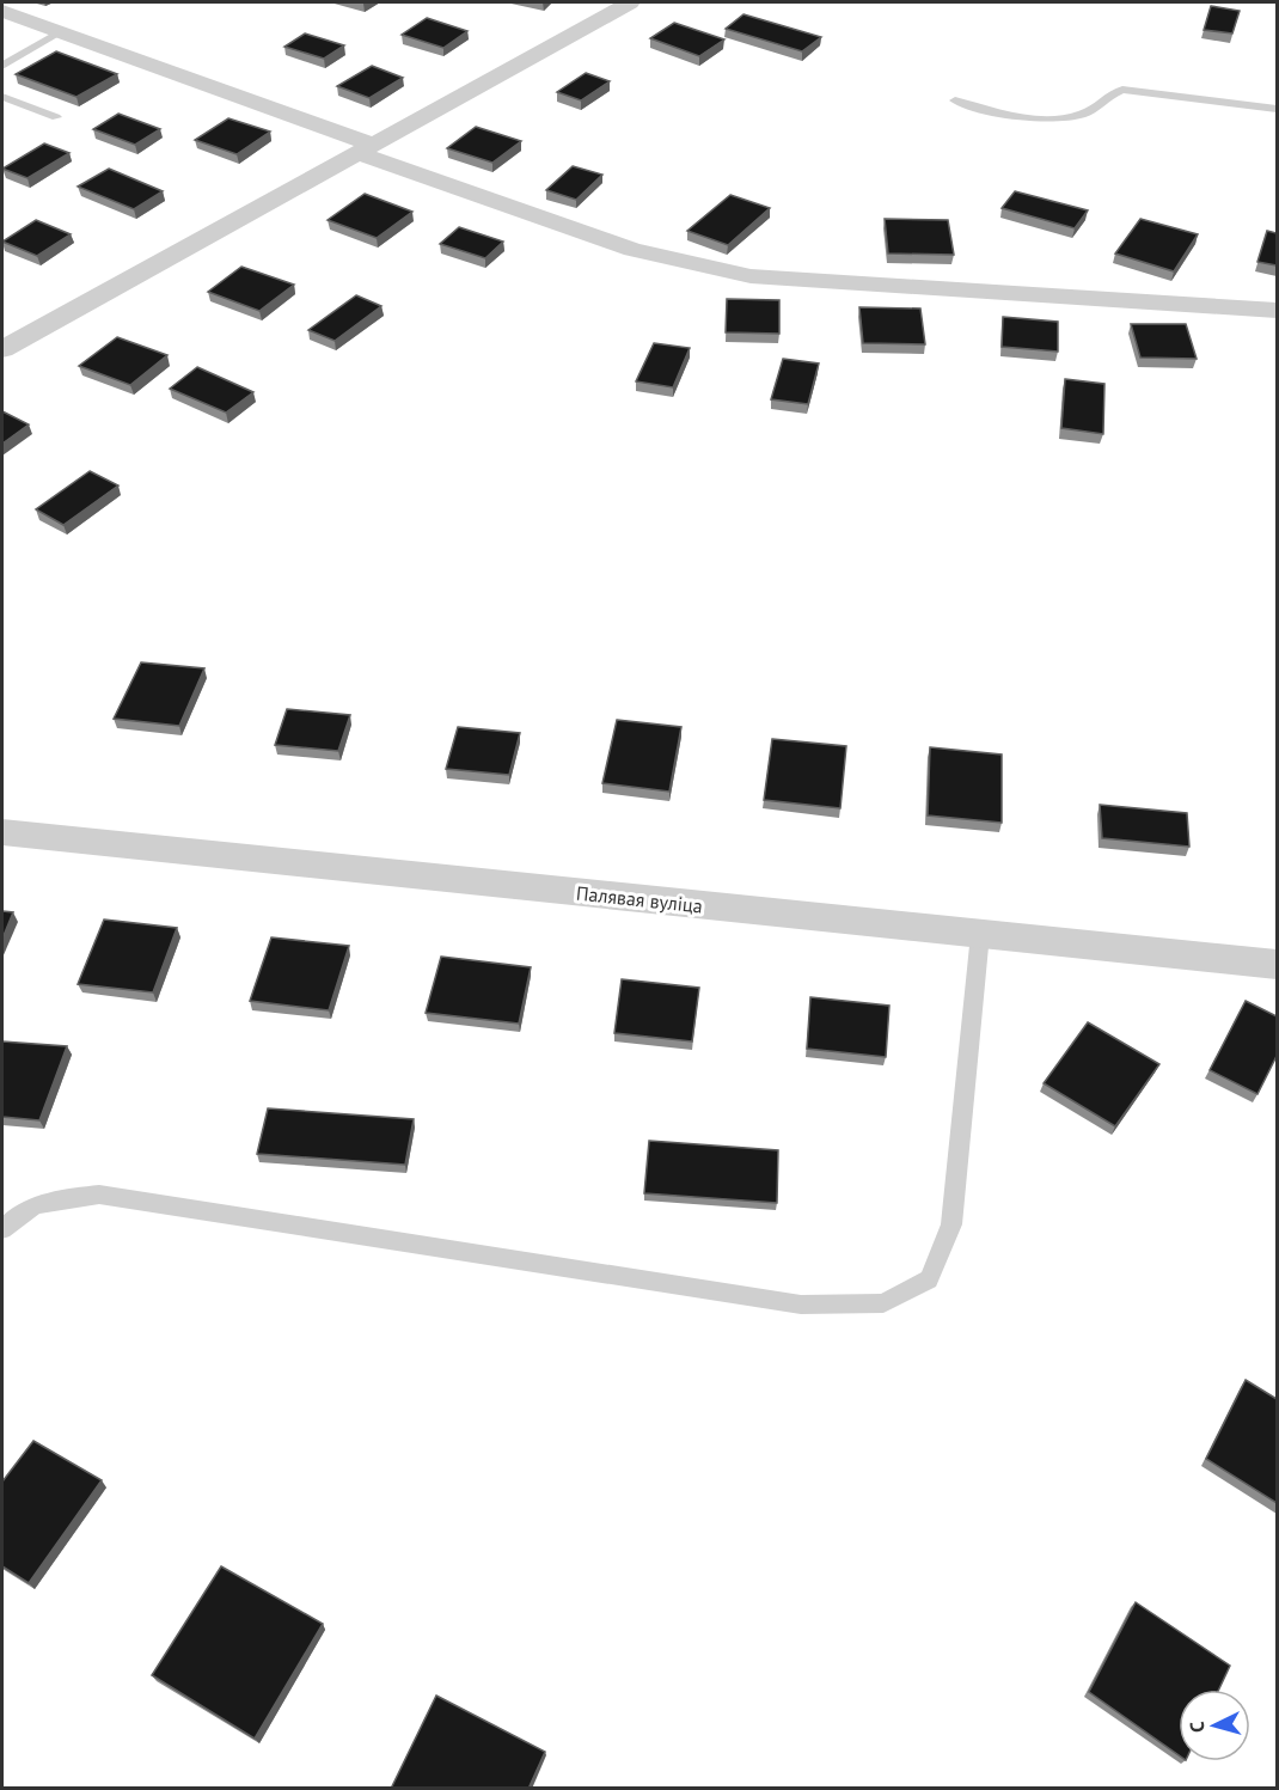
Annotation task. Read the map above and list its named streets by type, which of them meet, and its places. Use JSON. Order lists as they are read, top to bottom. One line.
{"streets":{"street":["Палявая вуліца"]},"north":"left"}
